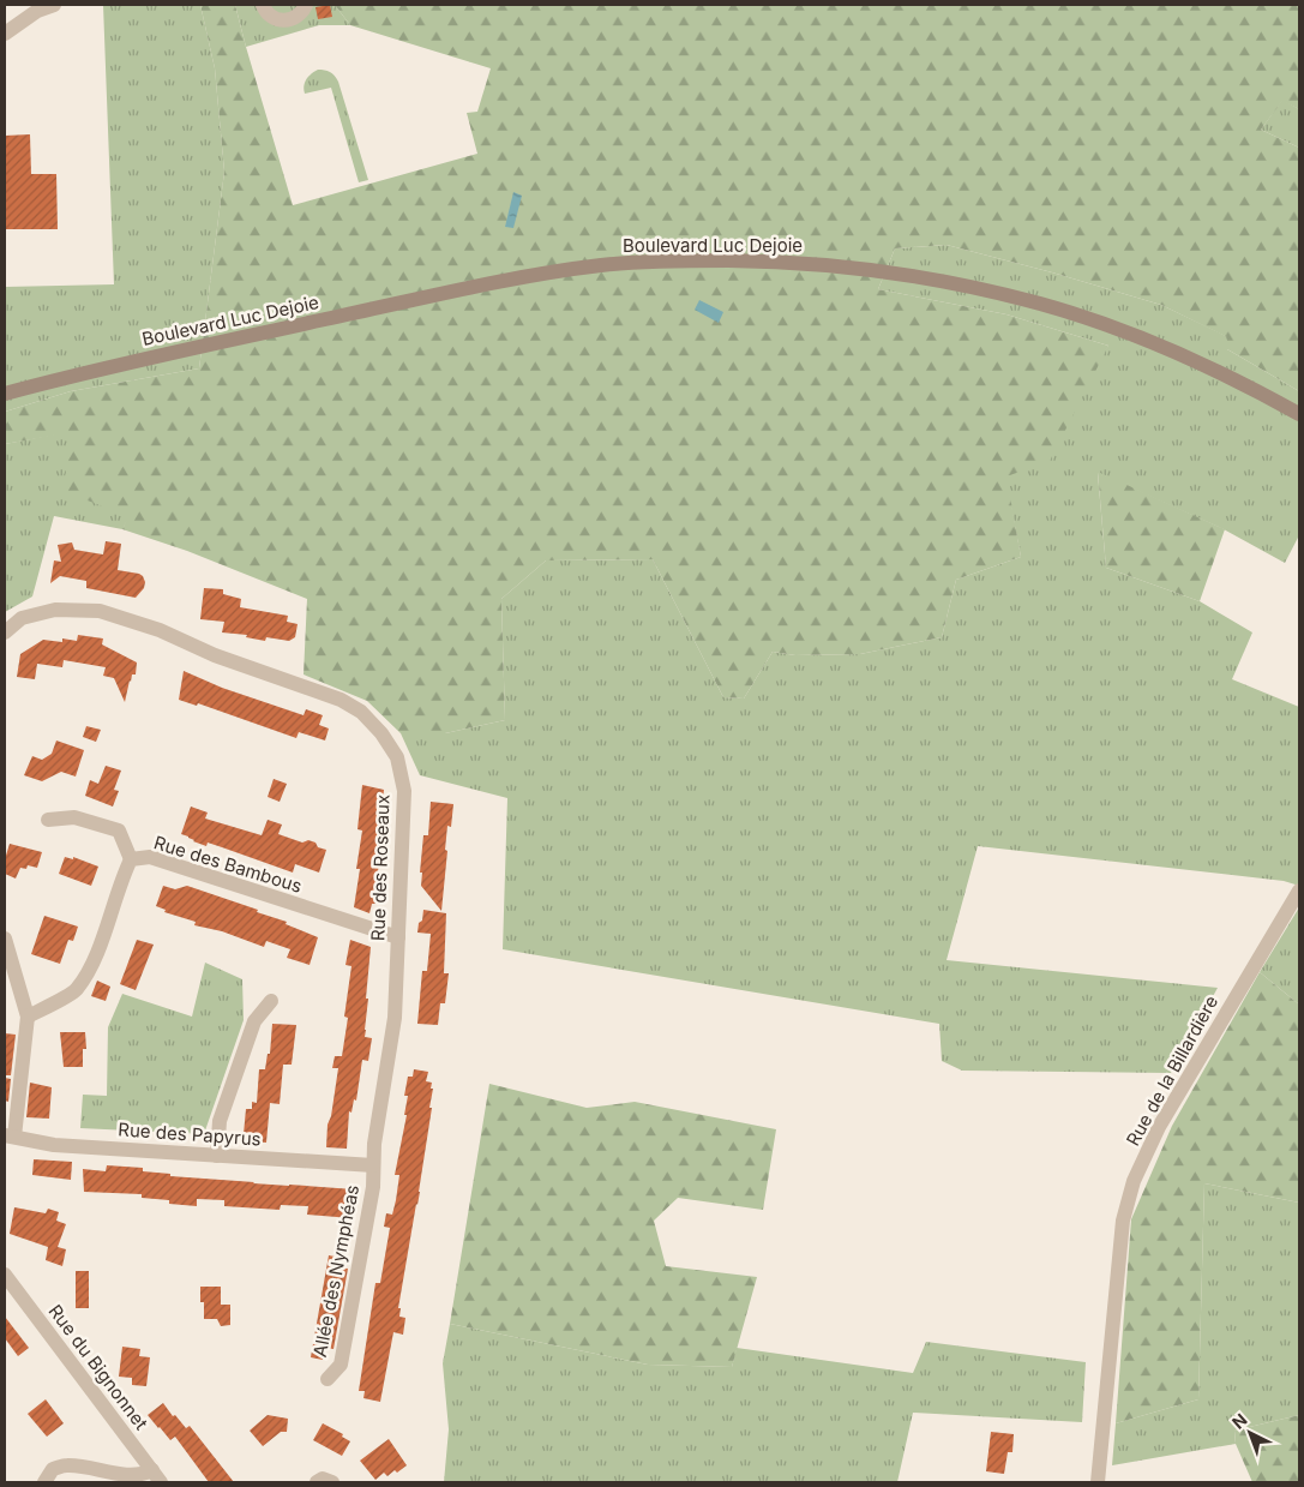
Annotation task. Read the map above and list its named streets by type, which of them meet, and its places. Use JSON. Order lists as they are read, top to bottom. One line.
{"streets":{"main road":["Boulevard Luc Dejoie"],"street":["Rue des Bambous","Rue des Roseaux","Rue de la Billardière","Rue des Papyrus","Allée des Nymphéas","Rue du Bignonnet"]},"crossings":[["Rue des Bambous","Rue des Roseaux"],["Rue des Roseaux","Rue des Papyrus"],["Rue des Roseaux","Allée des Nymphéas"],["Rue des Papyrus","Allée des Nymphéas"]],"north":"top left"}
